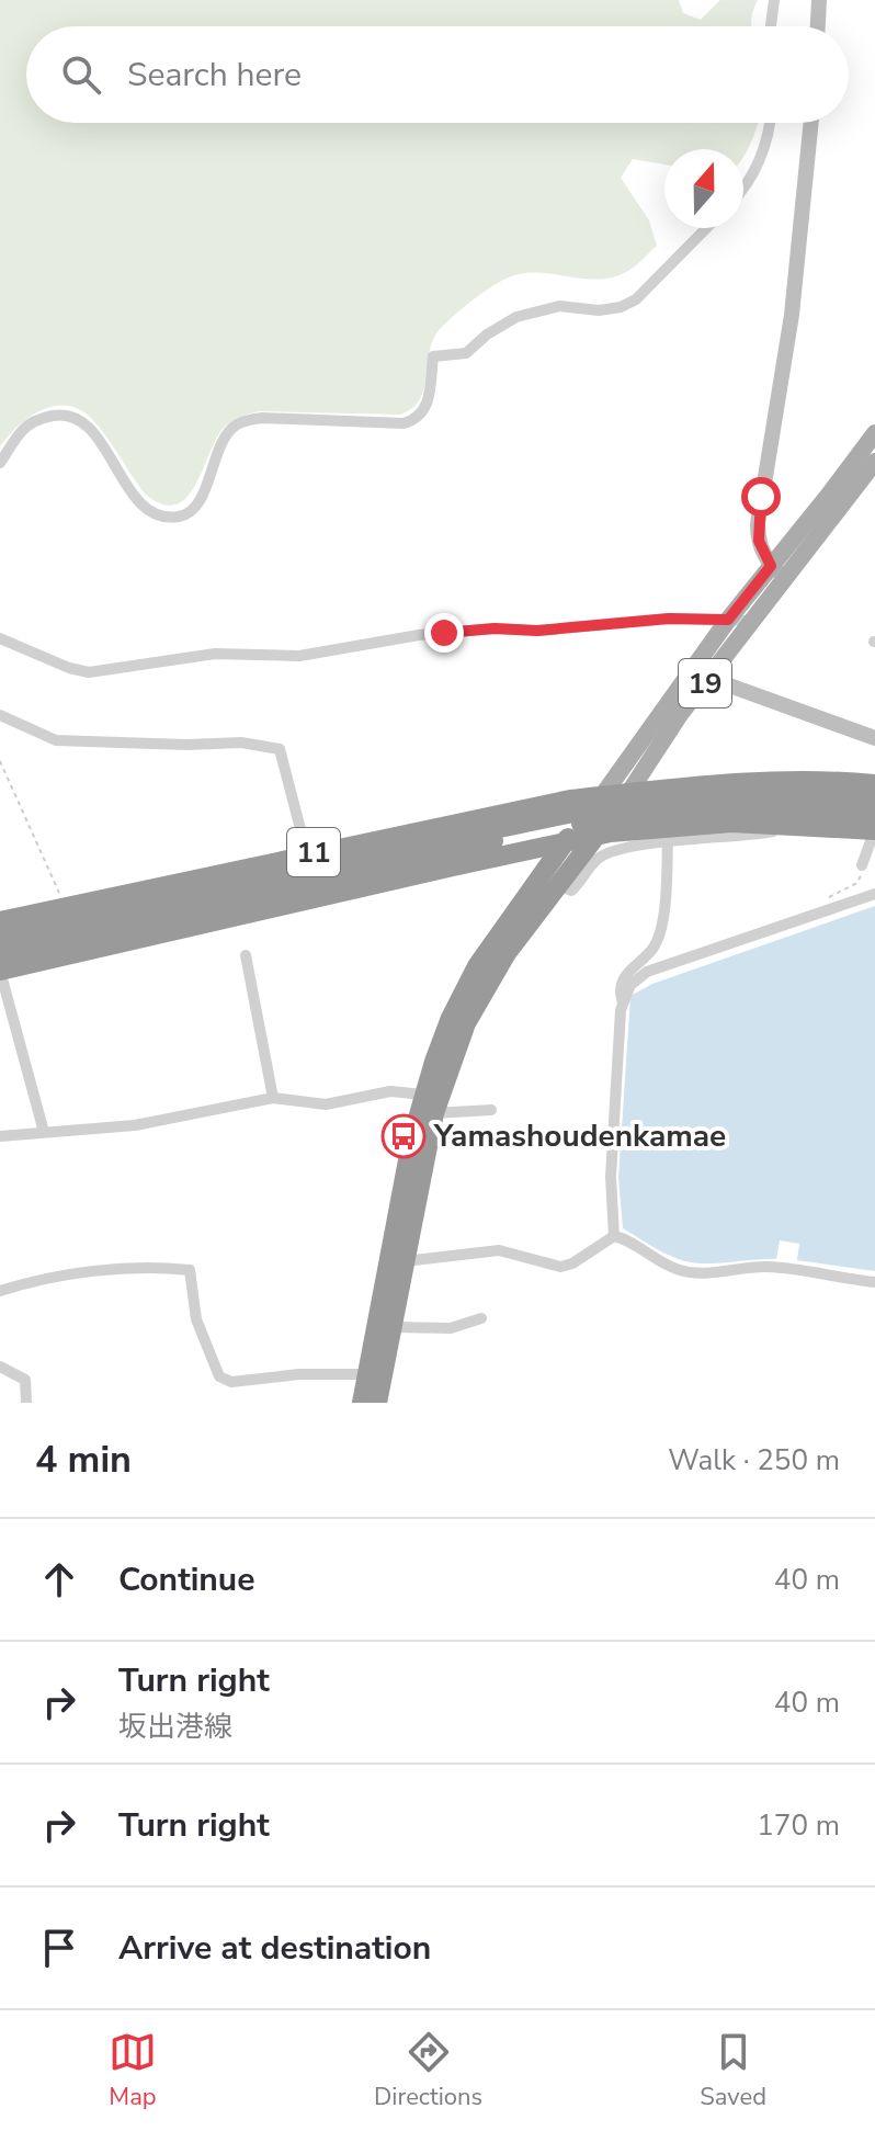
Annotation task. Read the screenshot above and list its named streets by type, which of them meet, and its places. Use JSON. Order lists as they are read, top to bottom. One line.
{"streets":{"highway":["11"],"main road":["19"]},"crossings":[["19","11"]],"places":{"bus stop":["Yamashoudenkamae"]},"north":"top","page":{"search":"Search here","heading":["4 min","Walk · 250 m"],"list":[["Continue","40 m"],["Turn right","坂出港線","40 m"],["Turn right","170 m"],"Arrive at destination"],"nav":["Map","Directions","Saved"]}}
